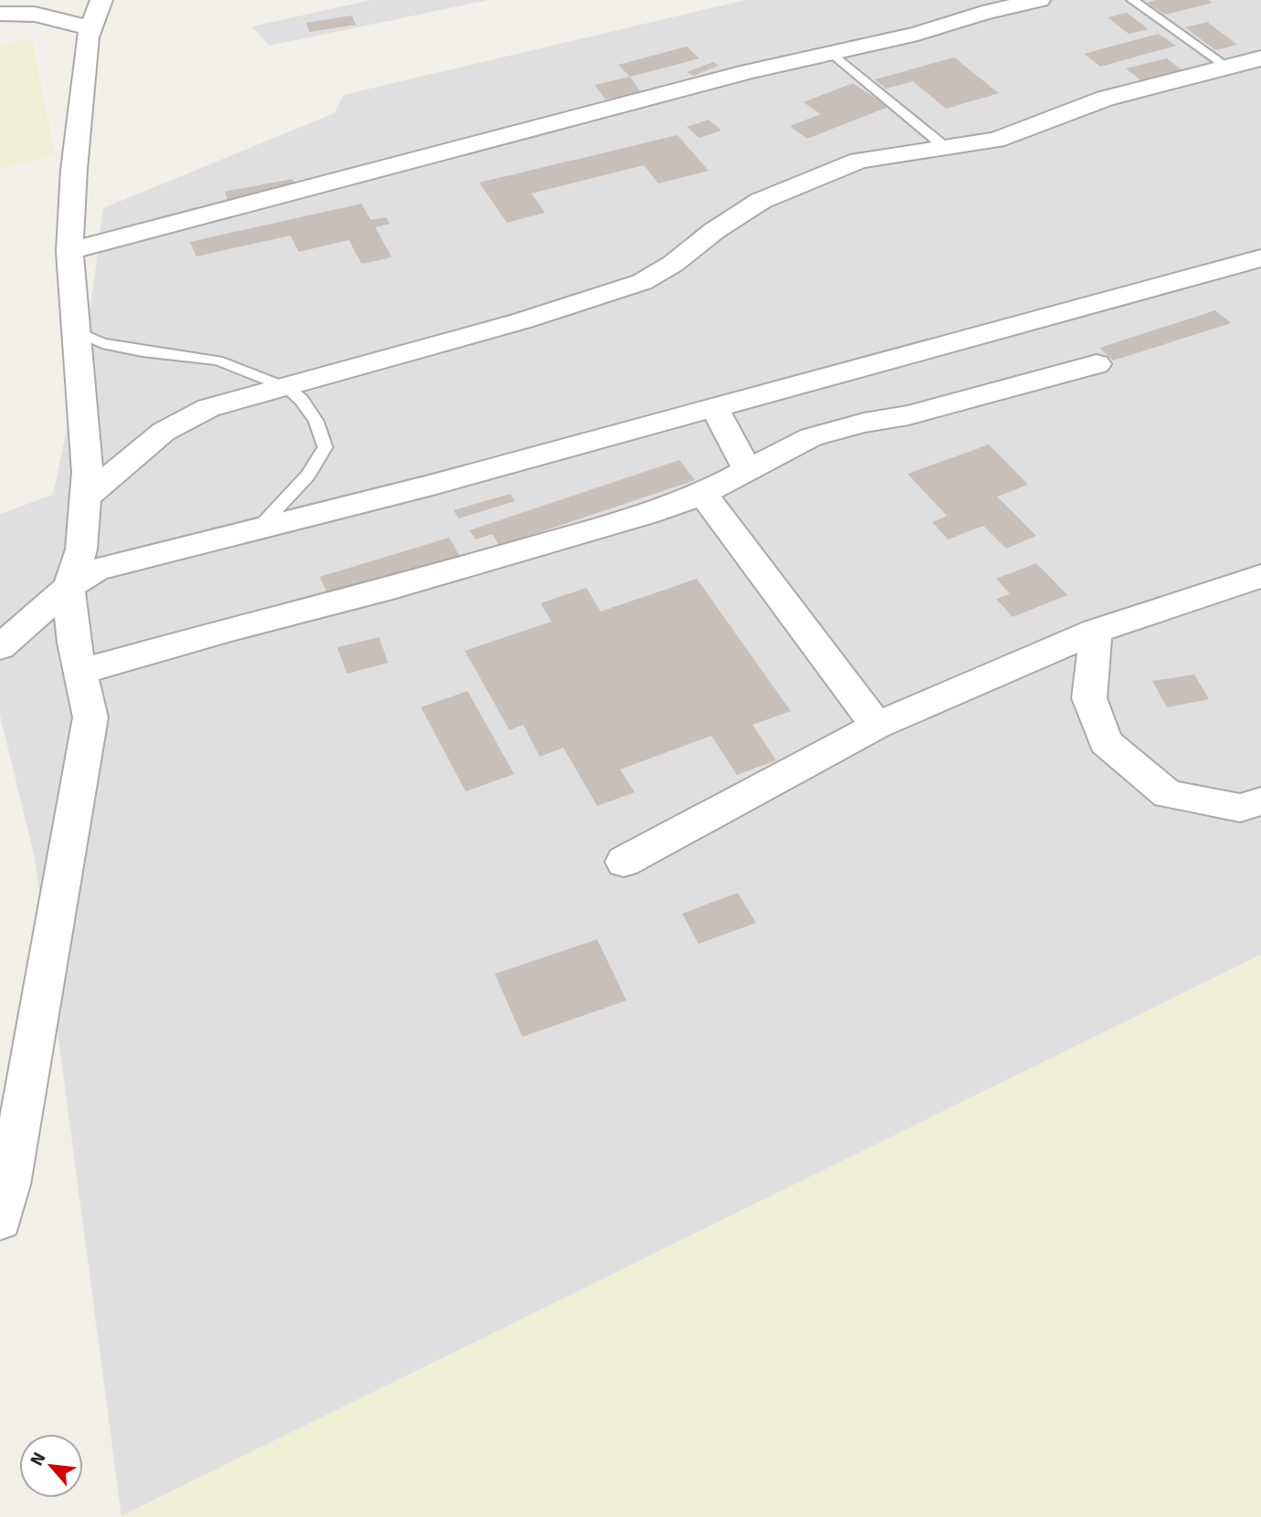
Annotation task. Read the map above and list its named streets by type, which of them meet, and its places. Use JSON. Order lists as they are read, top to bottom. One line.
{"north":"top left"}
